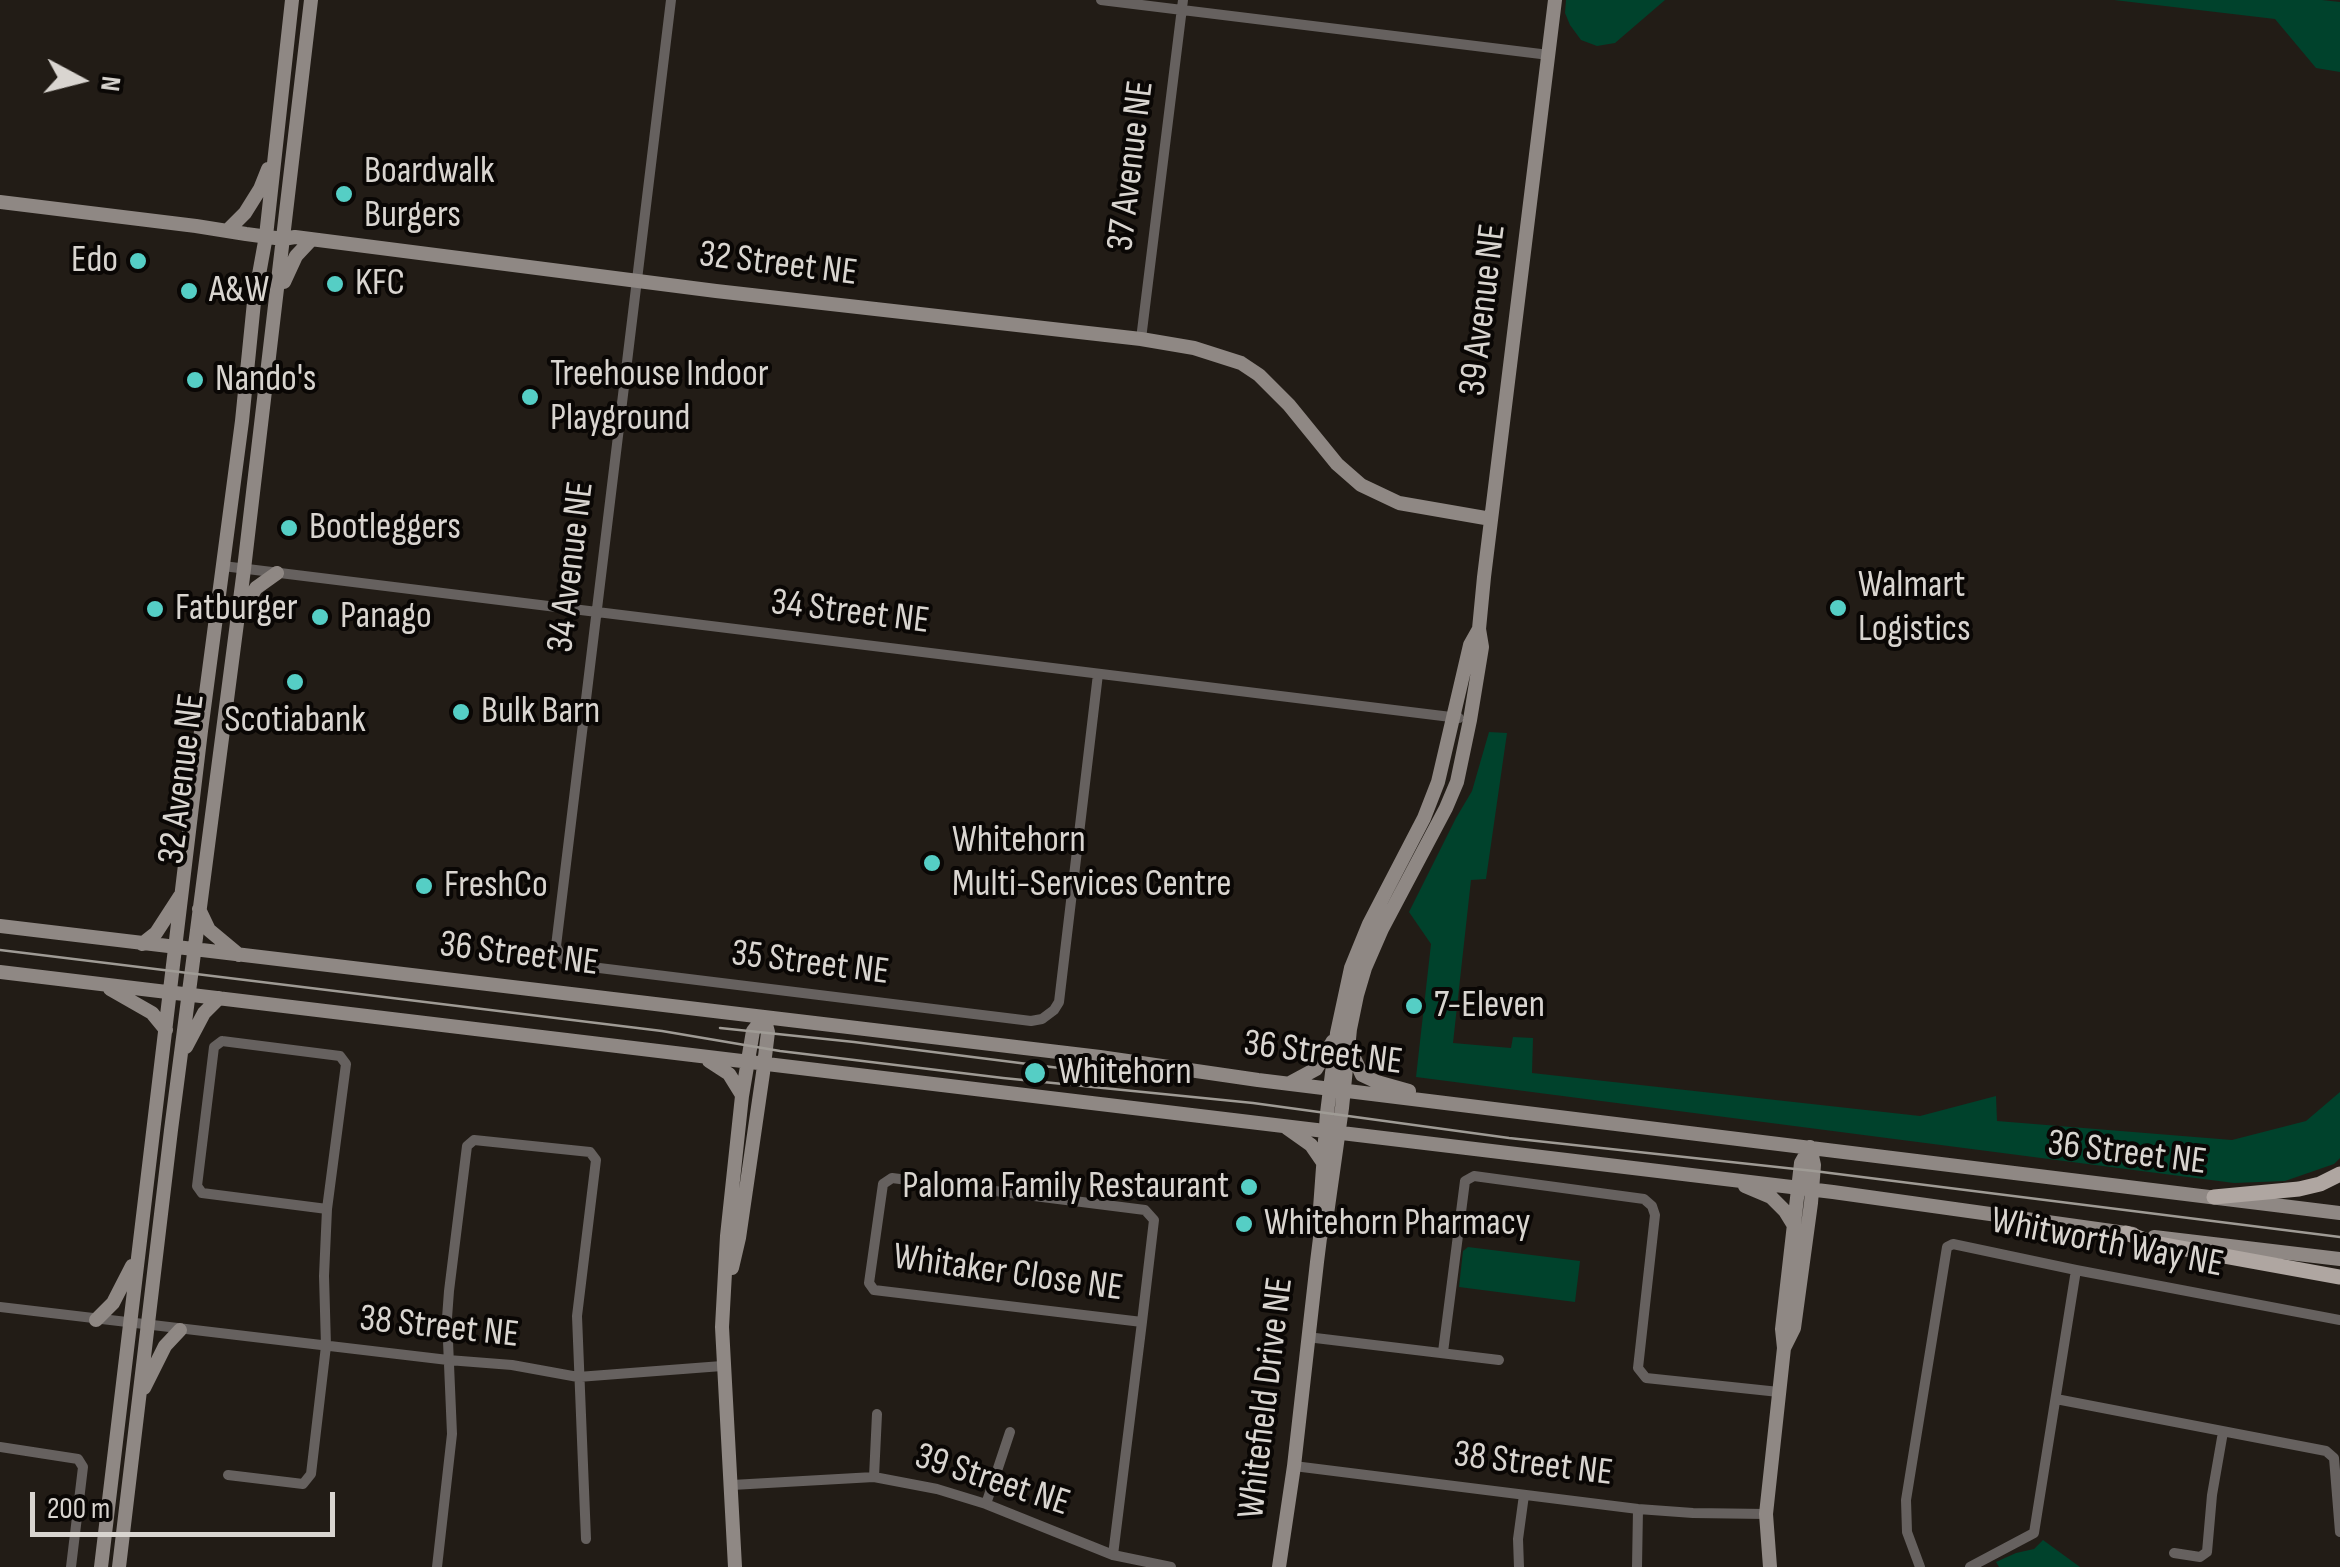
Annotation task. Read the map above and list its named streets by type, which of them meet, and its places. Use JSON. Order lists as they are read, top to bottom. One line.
{"streets":{"main road":["32 Street NE","39 Avenue NE","32 Avenue NE","36 Street NE","Whitefield Drive NE"],"street":["37 Avenue NE","34 Avenue NE","34 Street NE","35 Street NE","Whitworth Way NE","Whitaker Close NE","38 Street NE","39 Street NE"]},"crossings":[["37 Avenue NE","32 Street NE"],["32 Street NE","39 Avenue NE"],["32 Street NE","34 Avenue NE"],["32 Street NE","32 Avenue NE"],["39 Avenue NE","34 Street NE"],["39 Avenue NE","36 Street NE"],["39 Avenue NE","Whitefield Drive NE"],["34 Avenue NE","34 Street NE"],["34 Avenue NE","35 Street NE"],["34 Street NE","32 Avenue NE"],["34 Street NE","35 Street NE"],["32 Avenue NE","36 Street NE"],["32 Avenue NE","38 Street NE"],["36 Street NE","Whitefield Drive NE"],["Whitaker Close NE","39 Street NE"],["38 Street NE","Whitefield Drive NE"]],"places":["Boardwalk Burgers","Edo","KFC","A&W","Nando's","Treehouse Indoor Playground","Bootleggers","Walmart Logistics","Fatburger","Panago","Scotiabank","Bulk Barn","Whitehorn Multi-Services Centre","FreshCo","7-Eleven","Whitehorn","Paloma Family Restaurant","Whitehorn Pharmacy"],"scale_bar":"200 m","north":"right"}
